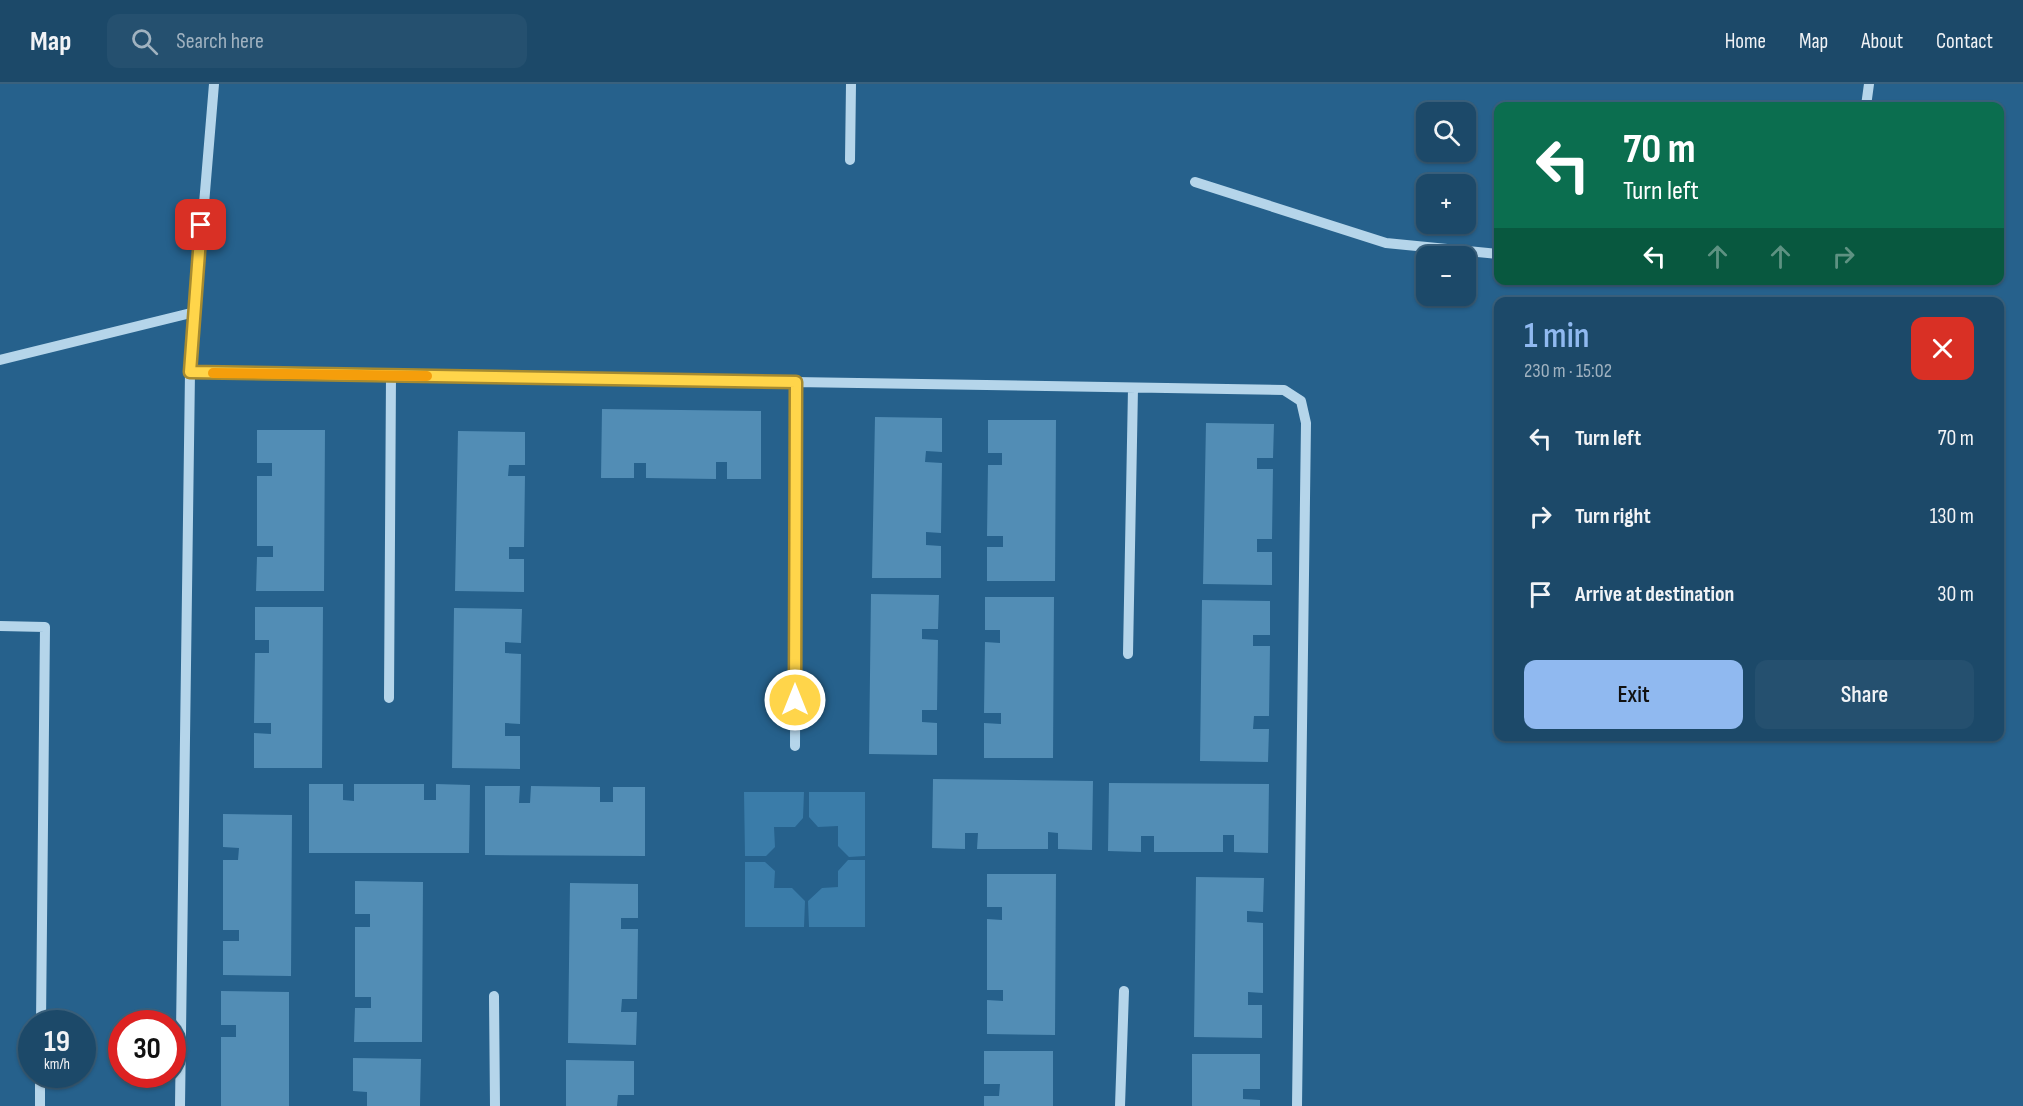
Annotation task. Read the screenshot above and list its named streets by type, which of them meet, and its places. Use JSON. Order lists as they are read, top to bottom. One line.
{"page":{"header":"Map","search":"Search here","nav":["Home","Map","About","Contact"],"map_buttons":["+","−"],"turn":["70 m","Turn left"],"heading":["1 min","230 m · 15:02"],"list":[{"name":"Turn left","value":"70 m"},{"name":"Turn right","value":"130 m"},{"name":"Arrive at destination","value":"30 m"}],"buttons":["Exit","Share"],"speed":"19 km/h","limit":"30"}}
